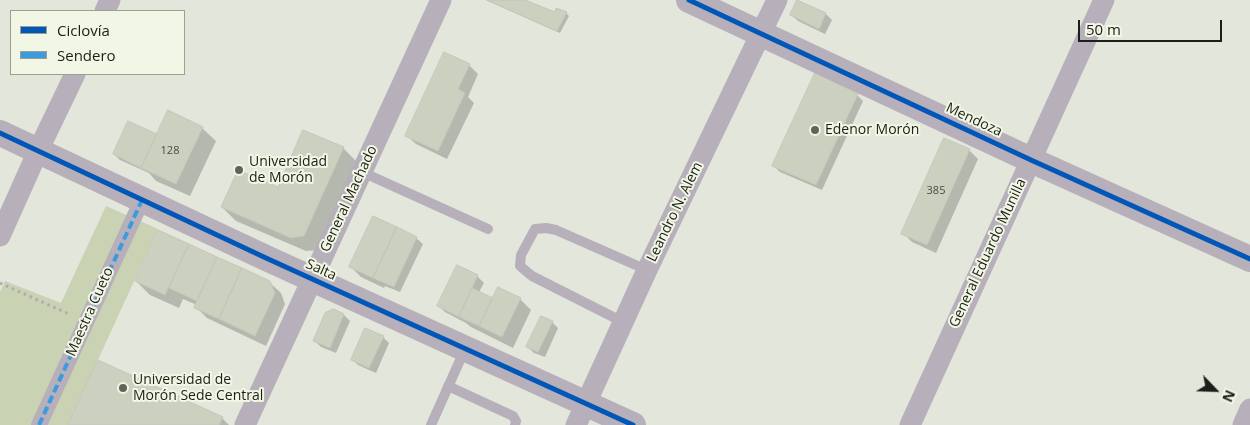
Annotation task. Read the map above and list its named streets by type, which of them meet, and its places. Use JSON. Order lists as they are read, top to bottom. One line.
{"streets":{"street":["Mendoza","General Machado","Leandro N. Alem","General Eduardo Munilla","Salta","Maestra Cueto"]},"crossings":[["Mendoza","Leandro N. Alem"],["Mendoza","General Eduardo Munilla"],["General Machado","Salta"],["Leandro N. Alem","Salta"],["Salta","Maestra Cueto"]],"places":["Edenor Morón","Universidad de Morón","Universidad de Morón Sede Central"],"house_numbers":["128","385"],"legend":["Ciclovía","Sendero"],"scale_bar":"50 m","north":"bottom right"}
